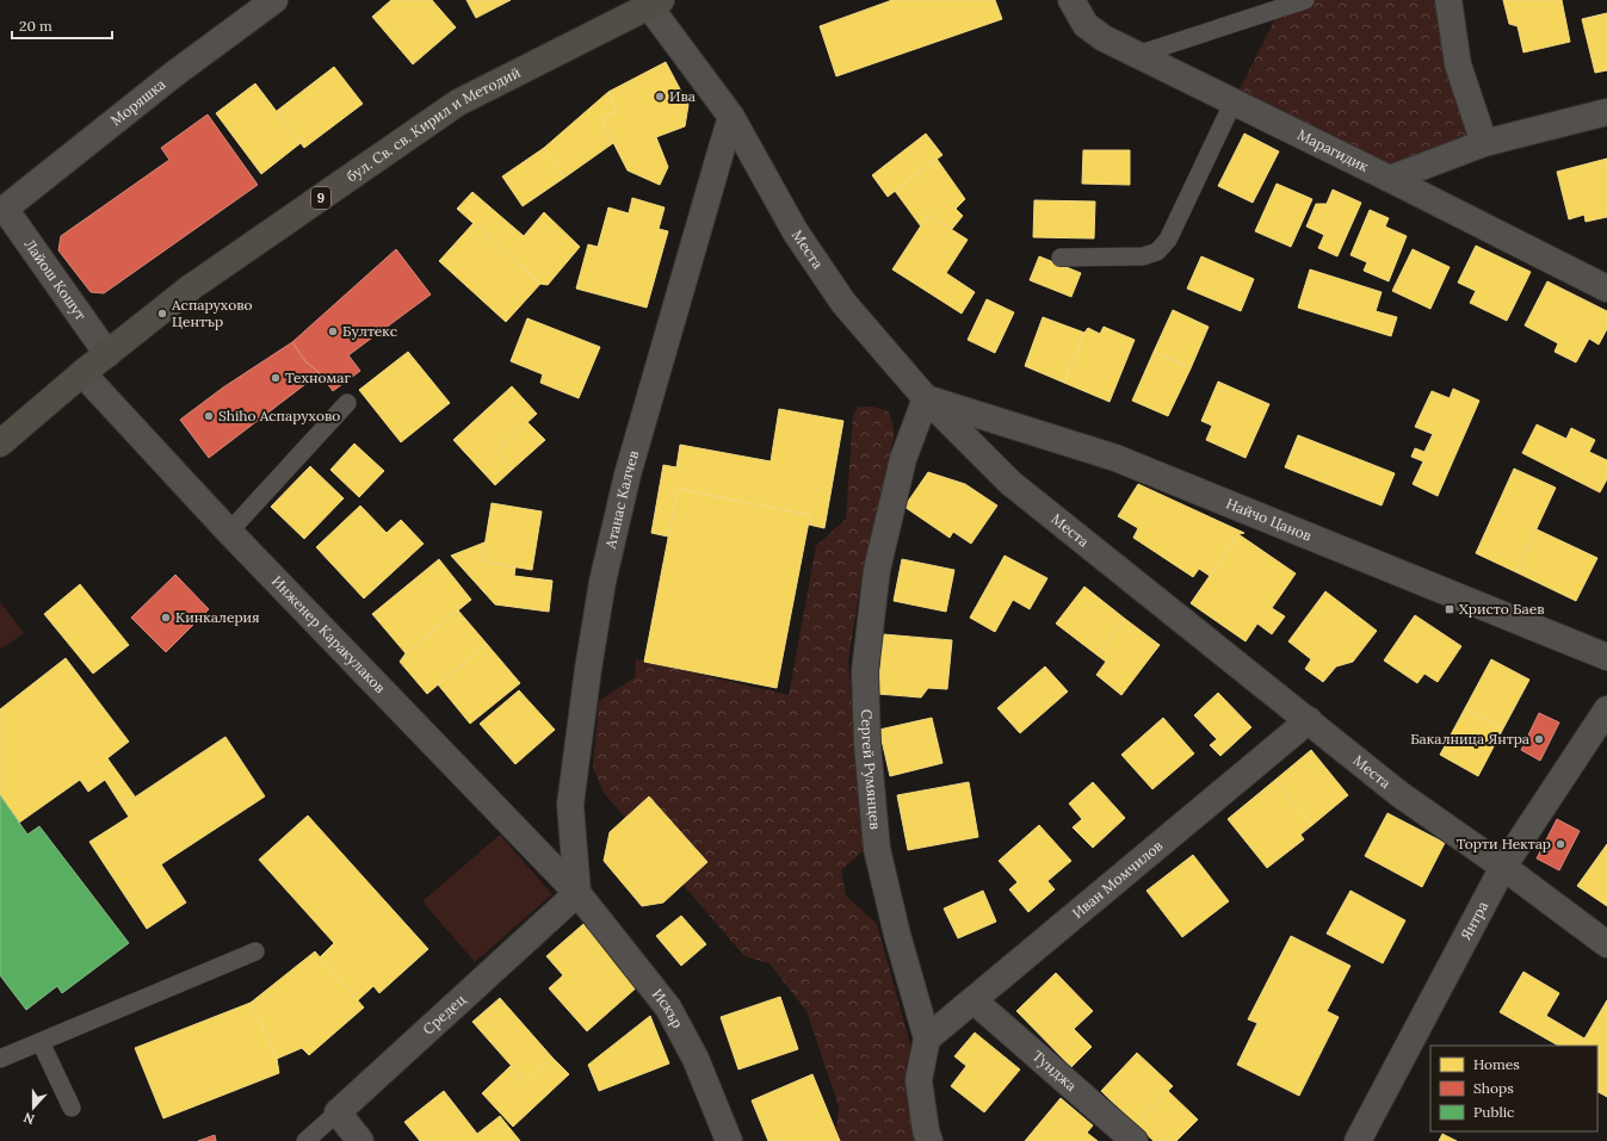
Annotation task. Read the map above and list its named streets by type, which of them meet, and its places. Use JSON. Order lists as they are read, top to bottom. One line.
{"streets":{"main road":["бул. Св. св. Кирил и Методий","9"],"street":["Моряшка","Марагидик","Места","Лайош Кошут","Атанас Калчев","Найчо Цанов","Инженер Каракулаков","Сергей Румянцев","Иван Момчилов","Янтра","Искър","Средец","Тунджа"]},"crossings":[["Моряшка","Лайош Кошут"],["бул. Св. св. Кирил и Методий","9"],["бул. Св. св. Кирил и Методий","Места"],["бул. Св. св. Кирил и Методий","Лайош Кошут"],["бул. Св. св. Кирил и Методий","Инженер Каракулаков"],["Места","Атанас Калчев"],["Места","Найчо Цанов"],["Места","Сергей Румянцев"],["Места","Иван Момчилов"],["Места","Янтра"],["Атанас Калчев","Инженер Каракулаков"],["Атанас Калчев","Искър"],["Атанас Калчев","Средец"],["Найчо Цанов","Сергей Румянцев"],["Инженер Каракулаков","Искър"],["Инженер Каракулаков","Средец"],["Сергей Румянцев","Иван Момчилов"],["Иван Момчилов","Тунджа"],["Искър","Средец"]],"places":{"other":["Ива","Аспарухово Център","Бултекс","Техномаг","Shiho Аспарухово","Кинкалерия","Бакалница Янтра","Торти Нектар"],"transit":["Христо Баев"]},"legend":["Homes","Shops","Public"],"scale_bar":"20 m","north":"bottom"}
